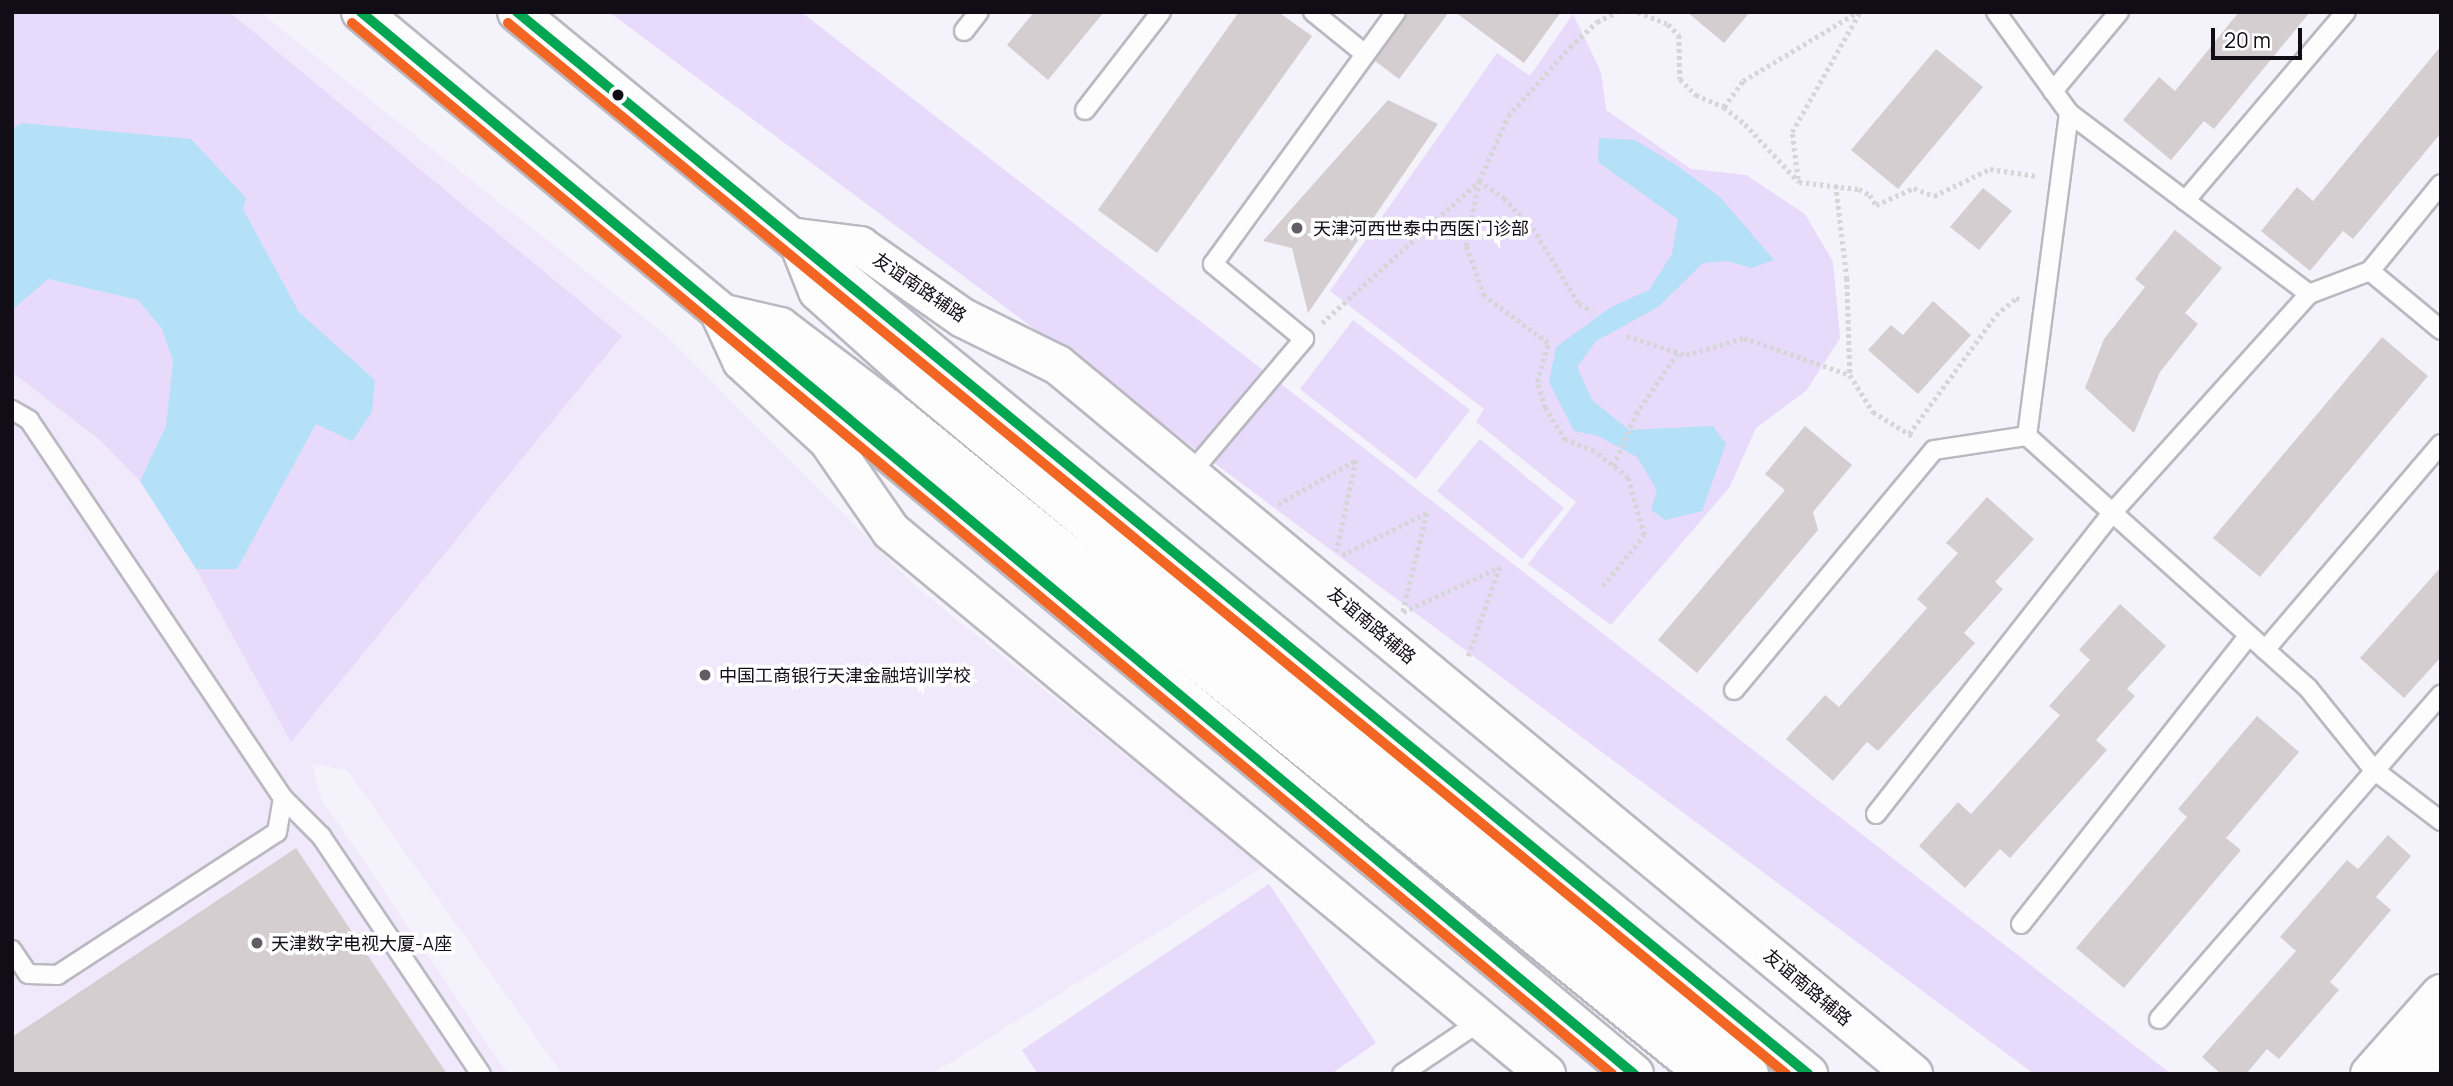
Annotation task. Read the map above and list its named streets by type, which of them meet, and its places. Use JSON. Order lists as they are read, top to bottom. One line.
{"streets":{"street":["友谊南路辅路"]},"places":["天津河西世泰中西医门诊部","中国工商银行天津金融培训学校","天津数字电视大厦-A座"],"lines":["transit line 20"],"scale_bar":"20 m"}
